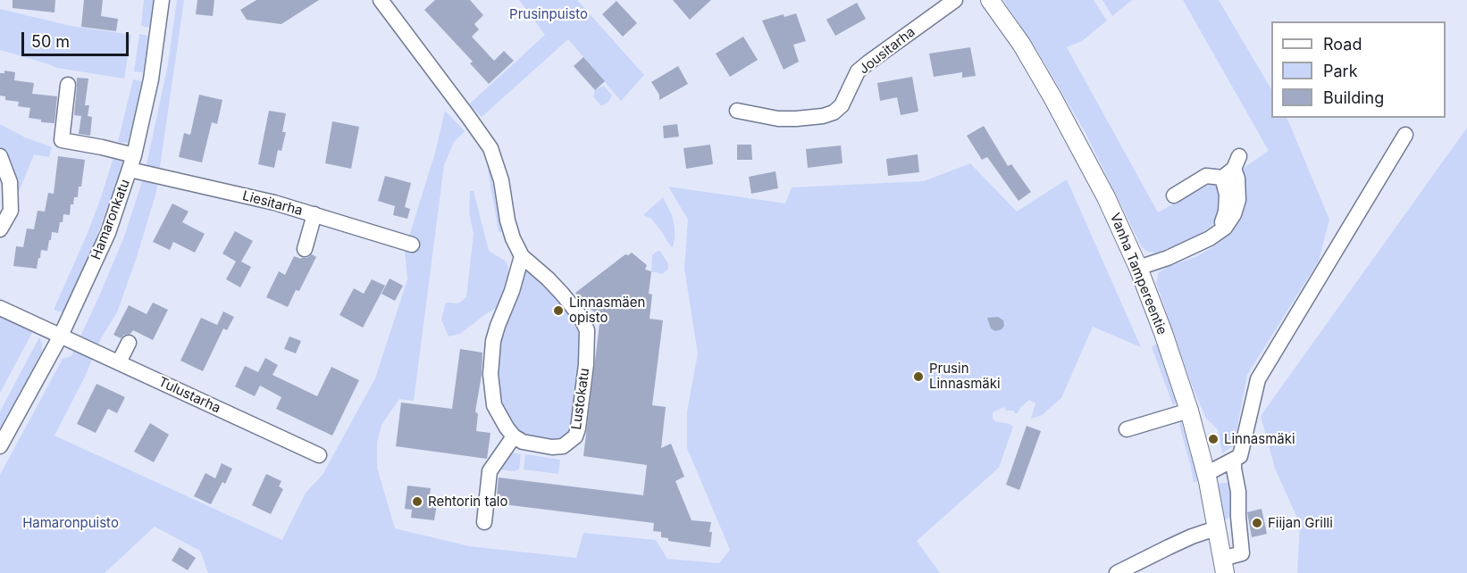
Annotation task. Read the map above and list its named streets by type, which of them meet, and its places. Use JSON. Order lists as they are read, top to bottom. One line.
{"streets":{"main road":["Vanha Tampereentie"],"street":["Jousitarha","Liesitarha","Hamaronkatu","Tulustarha","Lustokatu"]},"crossings":[["Liesitarha","Hamaronkatu"],["Hamaronkatu","Tulustarha"]],"parks":["Prusinpuisto","Hamaronpuisto"],"places":["Linnasmäen opisto","Prusin Linnasmäki","Linnasmäki","Rehtorin talo","Fiijan Grilli"],"legend":["Road","Park","Building"],"scale_bar":"50 m"}
